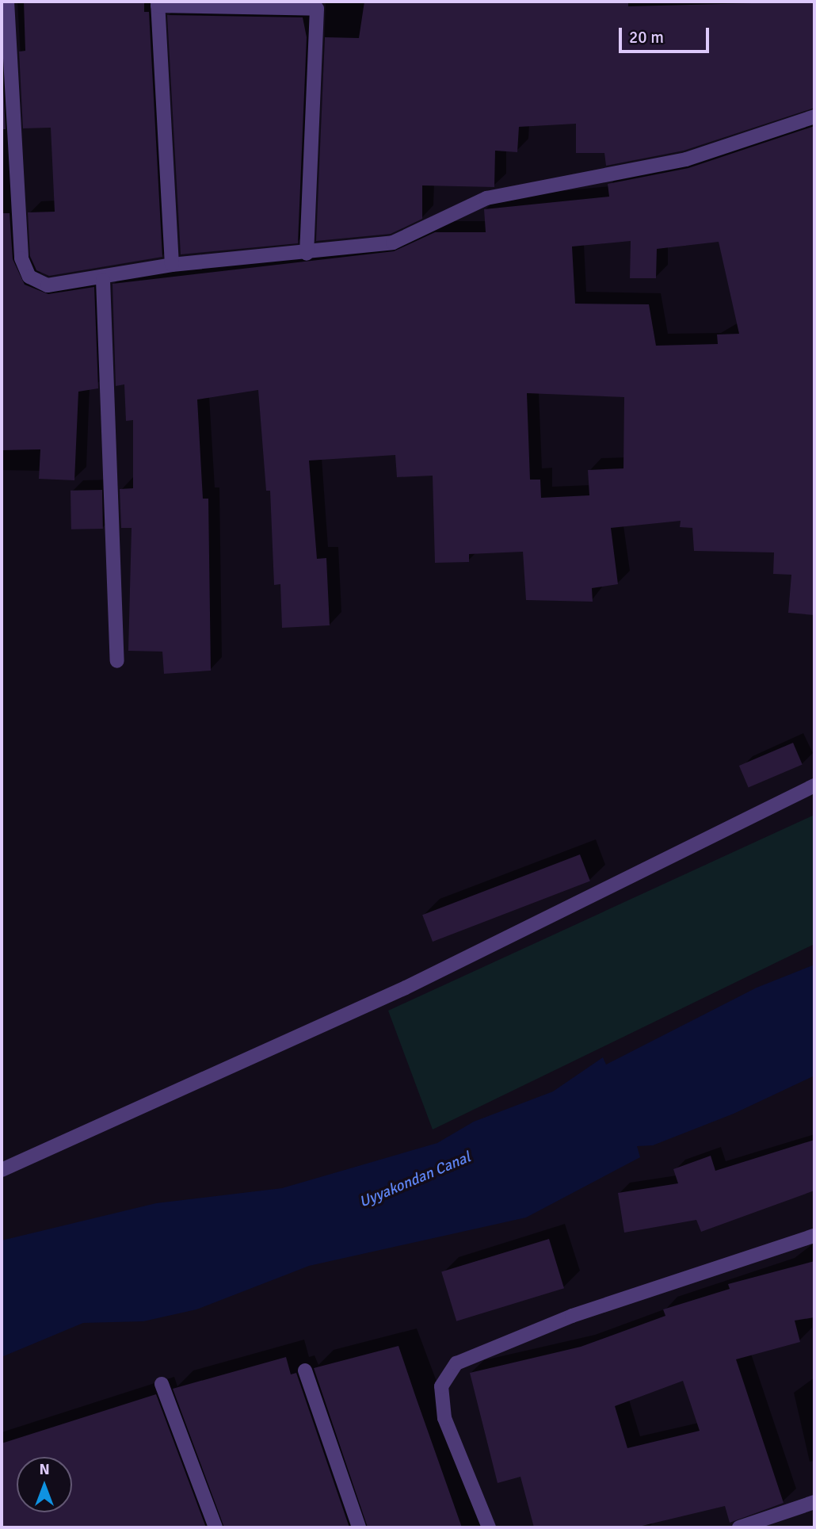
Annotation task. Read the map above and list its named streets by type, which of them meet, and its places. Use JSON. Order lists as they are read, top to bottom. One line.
{"water":["Uyyakondan Canal"],"scale_bar":"20 m","north":"top"}
